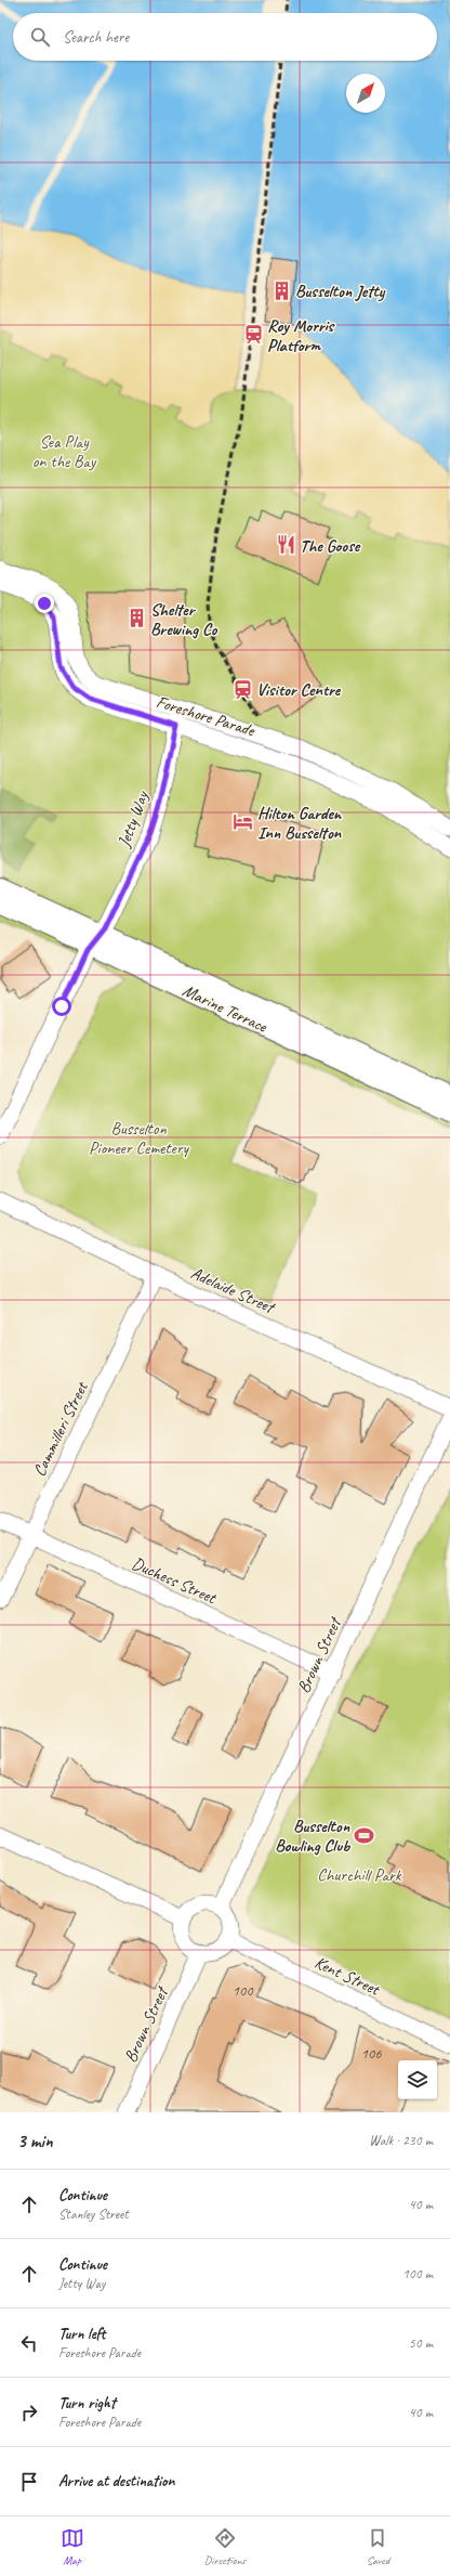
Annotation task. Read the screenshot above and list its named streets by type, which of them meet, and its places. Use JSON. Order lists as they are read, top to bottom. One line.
{"streets":{"street":["Foreshore Parade","Jetty Way","Marine Terrace","Adelaide Street","Cammilleri Street","Duchess Street","Brown Street","Kent Street"]},"crossings":[["Foreshore Parade","Jetty Way"],["Jetty Way","Marine Terrace"],["Adelaide Street","Cammilleri Street"],["Cammilleri Street","Duchess Street"],["Duchess Street","Brown Street"],["Brown Street","Kent Street"]],"parks":["Sea Play on the Bay","Busselton Pioneer Cemetery","Churchill Park"],"places":{"building":["Busselton Jetty","Shelter Brewing Co"],"station":["Roy Morris Platform","Visitor Centre"],"restaurant":["The Goose"],"hotel":["Hilton Garden Inn Busselton"],"sports":["Busselton Bowling Club"]},"house_numbers":["100","106"],"north":"top right","page":{"search":"Search here","heading":["3 min","Walk · 230 m"],"list":[["Continue","Stanley Street","40 m"],["Continue","Jetty Way","100 m"],["Turn left","Foreshore Parade","50 m"],["Turn right","Foreshore Parade","40 m"],"Arrive at destination"],"nav":["Map","Directions","Saved"]}}
